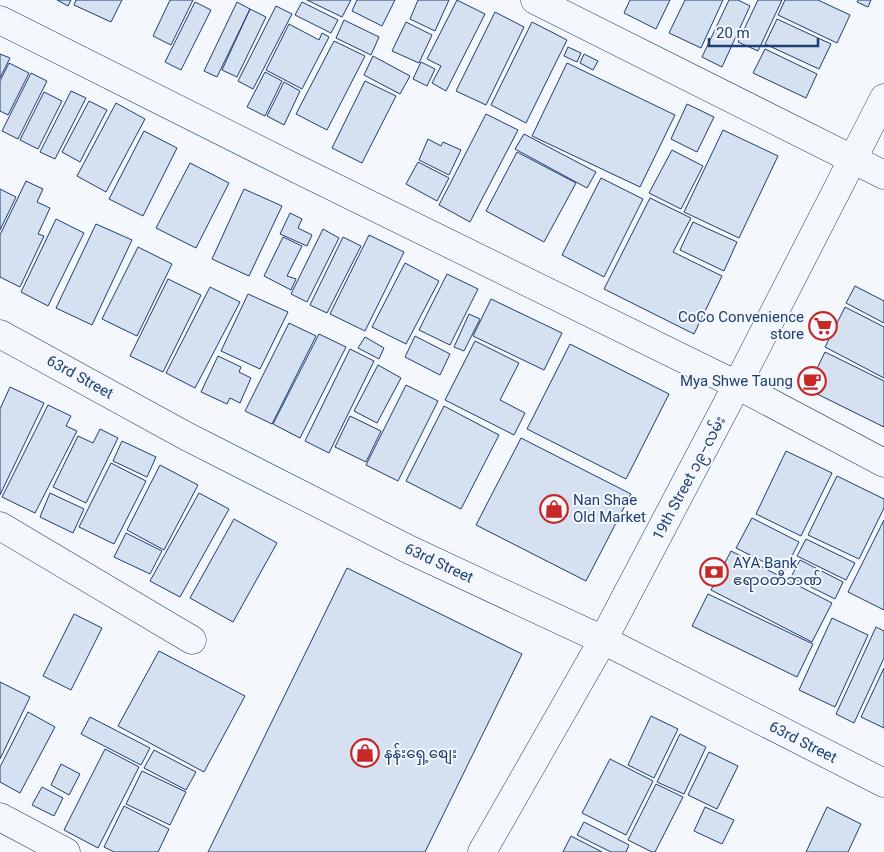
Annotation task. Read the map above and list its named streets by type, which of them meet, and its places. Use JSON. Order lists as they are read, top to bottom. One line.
{"streets":{"street":["63rd Street","19th Street ၁၉−လမ်း"]},"crossings":[["63rd Street","19th Street ၁၉−လမ်း"]],"places":{"supermarket":["CoCo Convenience store"],"cafe":["Mya Shwe Taung"],"shop":["Nan Shae Old Market","နန်းရှေ့စျေး"],"bank":["AYA Bank ဧရာ၀တီဘဏ်"]},"scale_bar":"20 m"}
